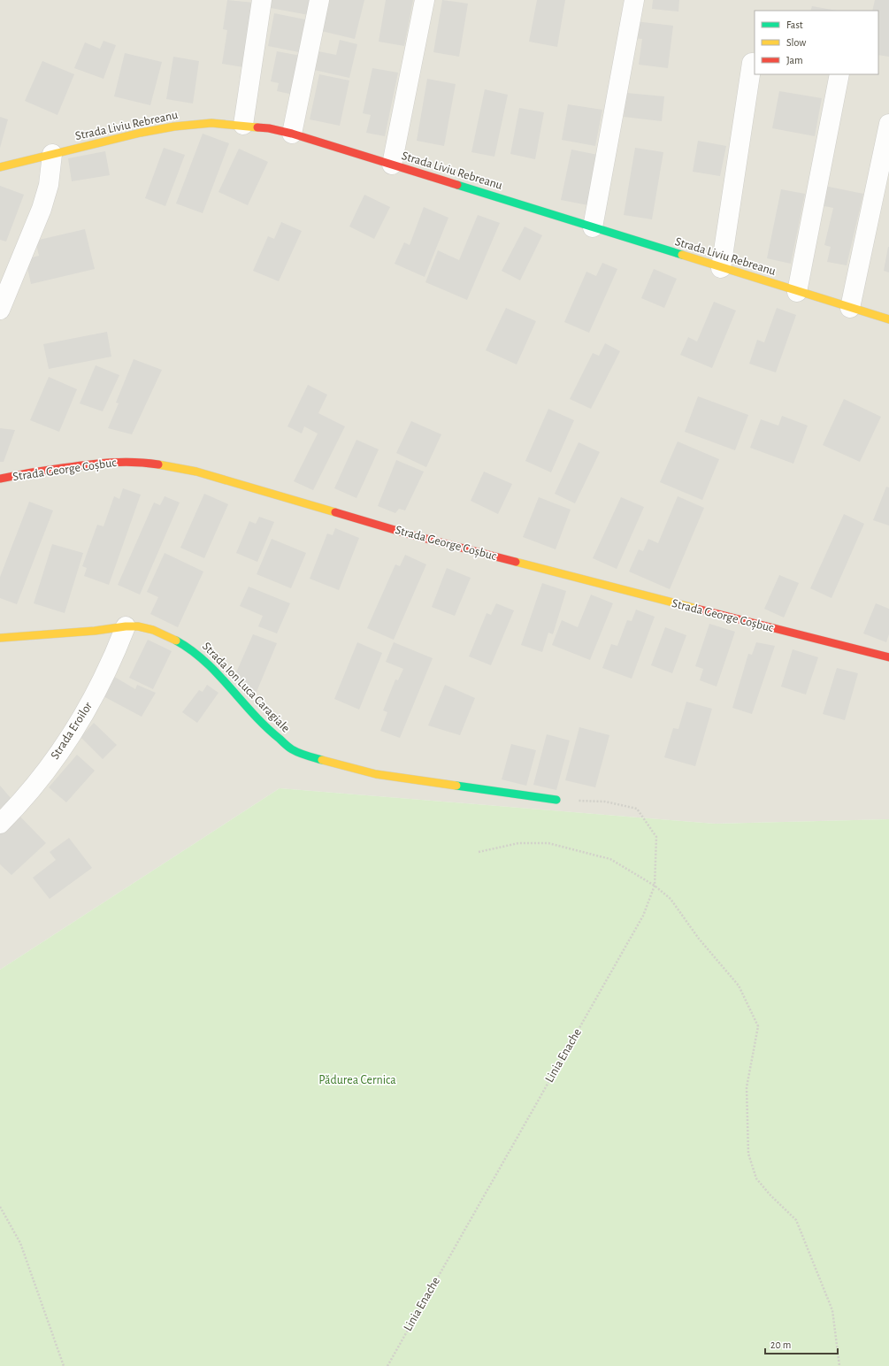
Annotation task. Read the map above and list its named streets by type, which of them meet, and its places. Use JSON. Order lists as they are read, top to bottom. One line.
{"streets":{"street":["Strada Liviu Rebreanu","Strada George Coșbuc","Strada Ion Luca Caragiale","Strada Eroilor"],"path":["Linia Enache"]},"crossings":[["Strada Ion Luca Caragiale","Strada Eroilor"],["Strada Ion Luca Caragiale","Linia Enache"]],"parks":["Pădurea Cernica"],"legend":["Fast","Slow","Jam"],"scale_bar":"20 m"}
